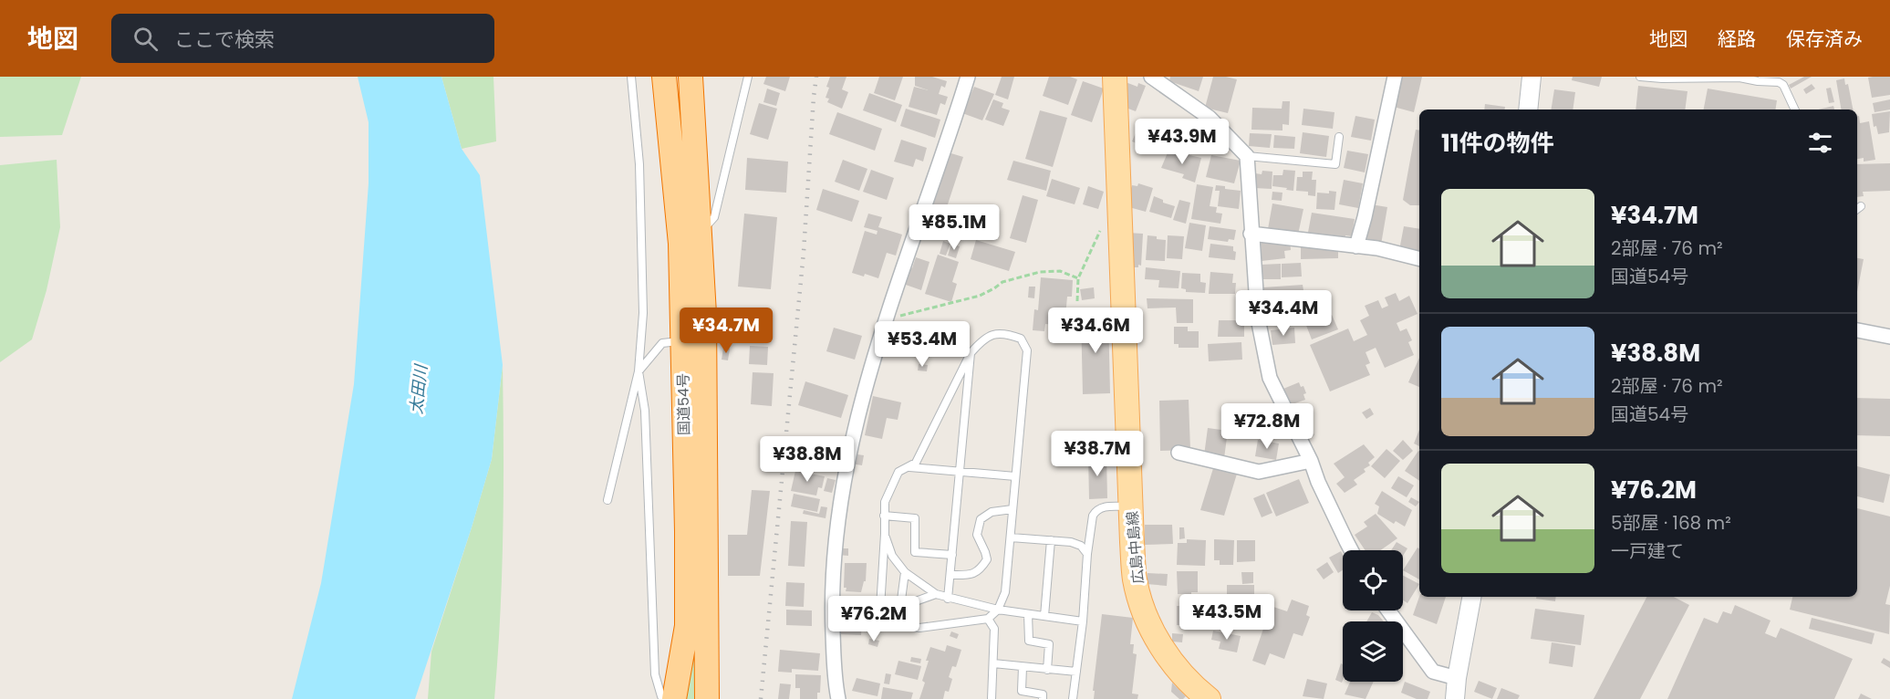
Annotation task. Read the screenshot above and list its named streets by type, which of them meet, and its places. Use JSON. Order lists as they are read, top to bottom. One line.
{"streets":{"highway":["国道54号"],"main road":["広島中島線"]},"water":["太田川"],"page":{"header":"地図","search":"ここで検索","nav":["地図","経路","保存済み"],"heading":"11件の物件","price":["¥43.9M","¥85.1M","¥34.4M","¥34.7M","¥34.6M","¥53.4M","¥72.8M","¥38.7M","¥38.8M","¥43.5M","¥76.2M"],"list":[{"name":"¥34.7M","note":"2部屋 · 76 m² · 国道54号"},{"name":"¥38.8M","note":"2部屋 · 76 m² · 国道54号"},{"name":"¥76.2M","note":"5部屋 · 168 m² · 一戸建て"}]}}
